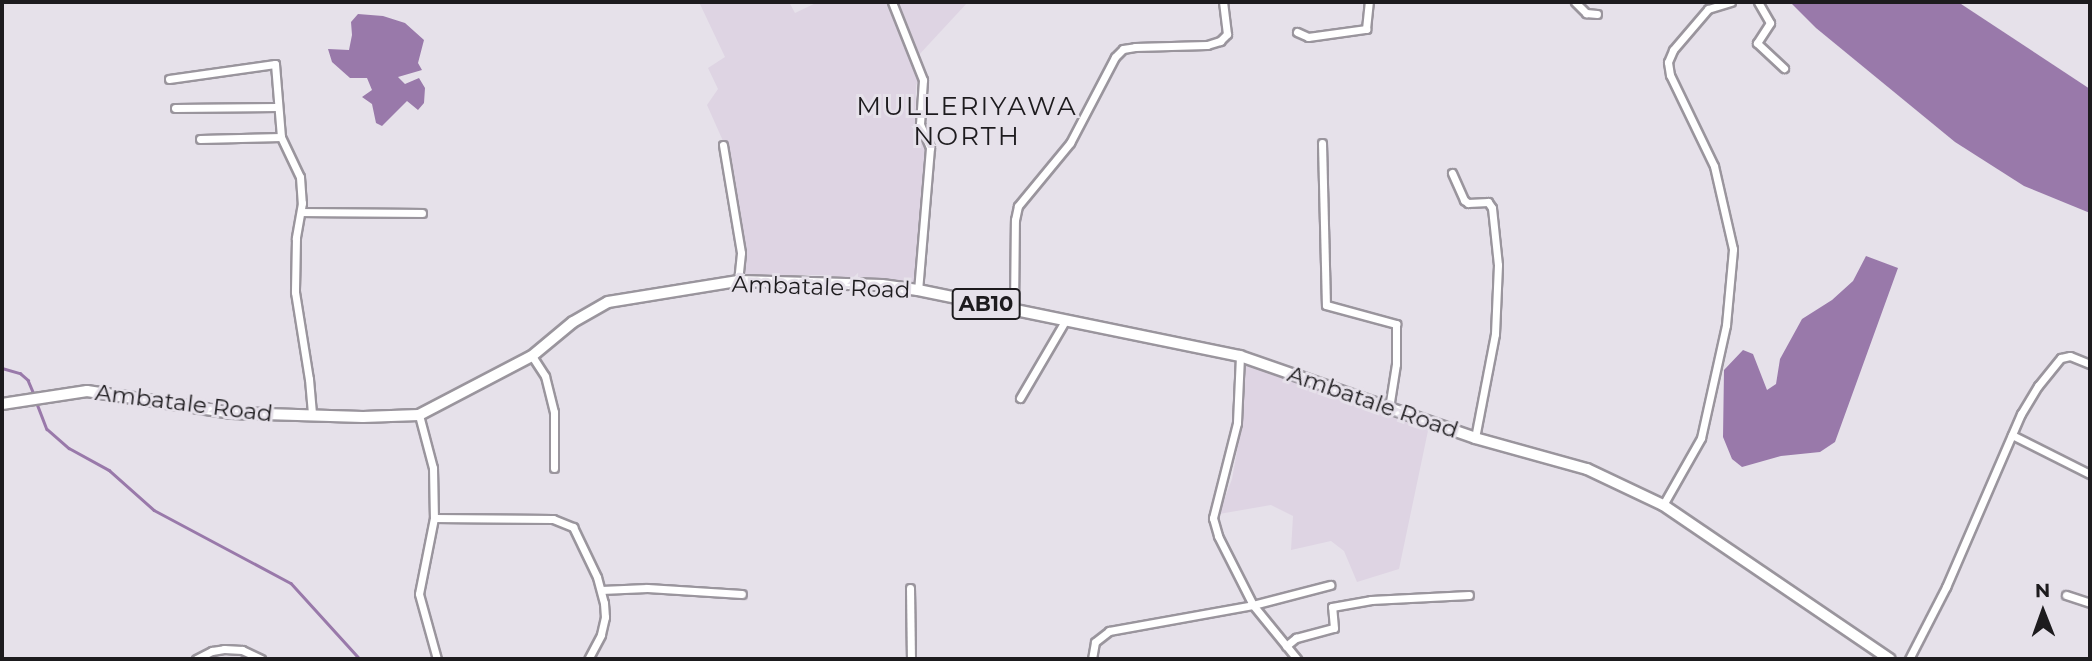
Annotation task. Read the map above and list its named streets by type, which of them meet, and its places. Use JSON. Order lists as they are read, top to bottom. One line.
{"streets":{"main road":["Ambatale Road","AB10"]},"districts":["MULLERIYAWA NORTH"],"north":"top"}
